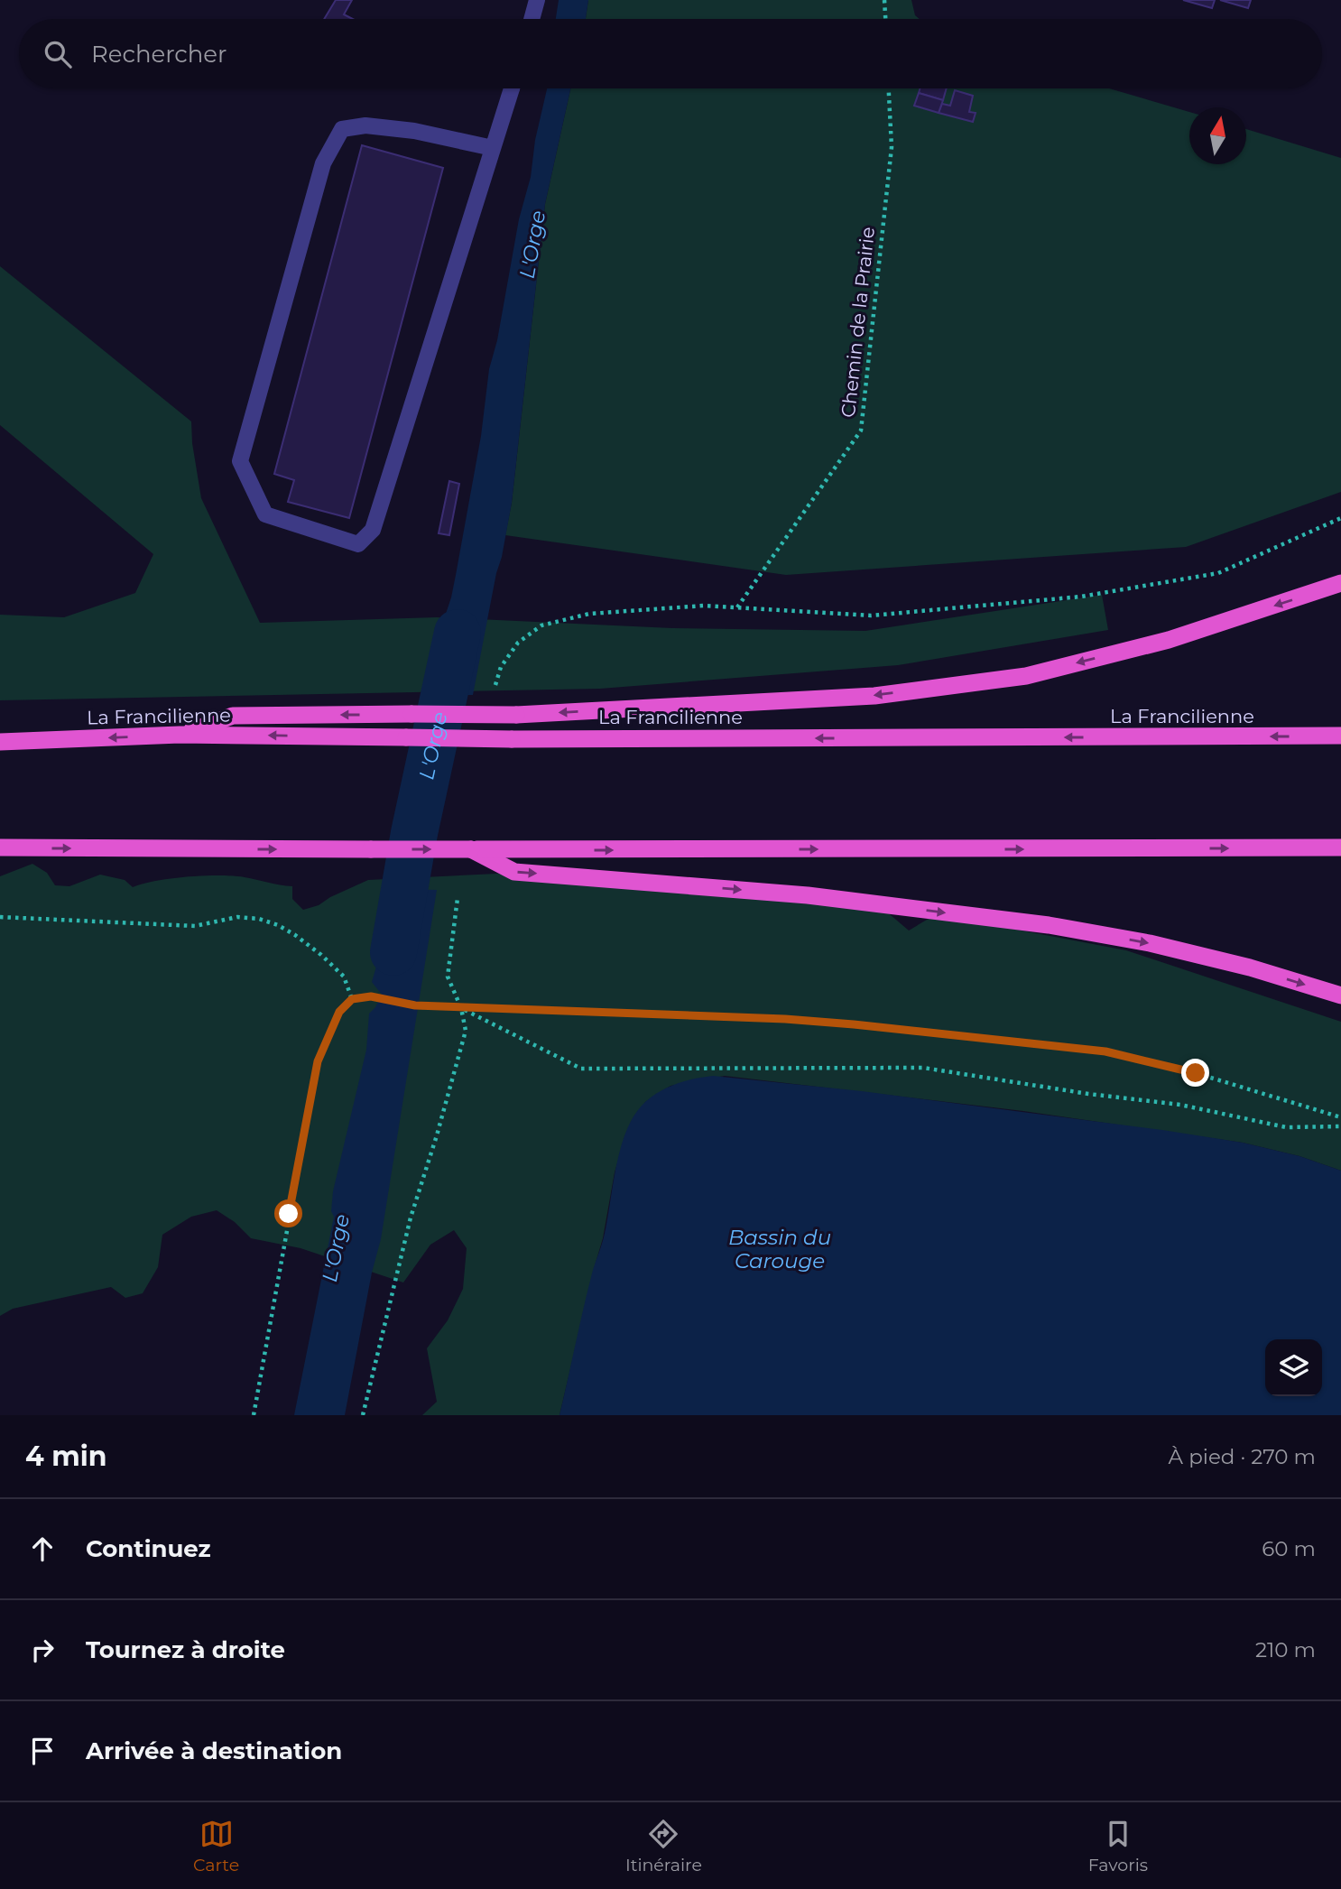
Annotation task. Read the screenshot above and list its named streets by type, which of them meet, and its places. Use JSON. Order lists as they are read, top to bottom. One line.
{"streets":{"highway":["La Francilienne"],"path":["Chemin de la Prairie"]},"water":["L'Orge","Bassin du Carouge"],"north":"top","page":{"search":"Rechercher","heading":["4 min","À pied · 270 m"],"list":[["Continuez","60 m"],["Tournez à droite","210 m"],"Arrivée à destination"],"nav":["Carte","Itinéraire","Favoris"]}}
